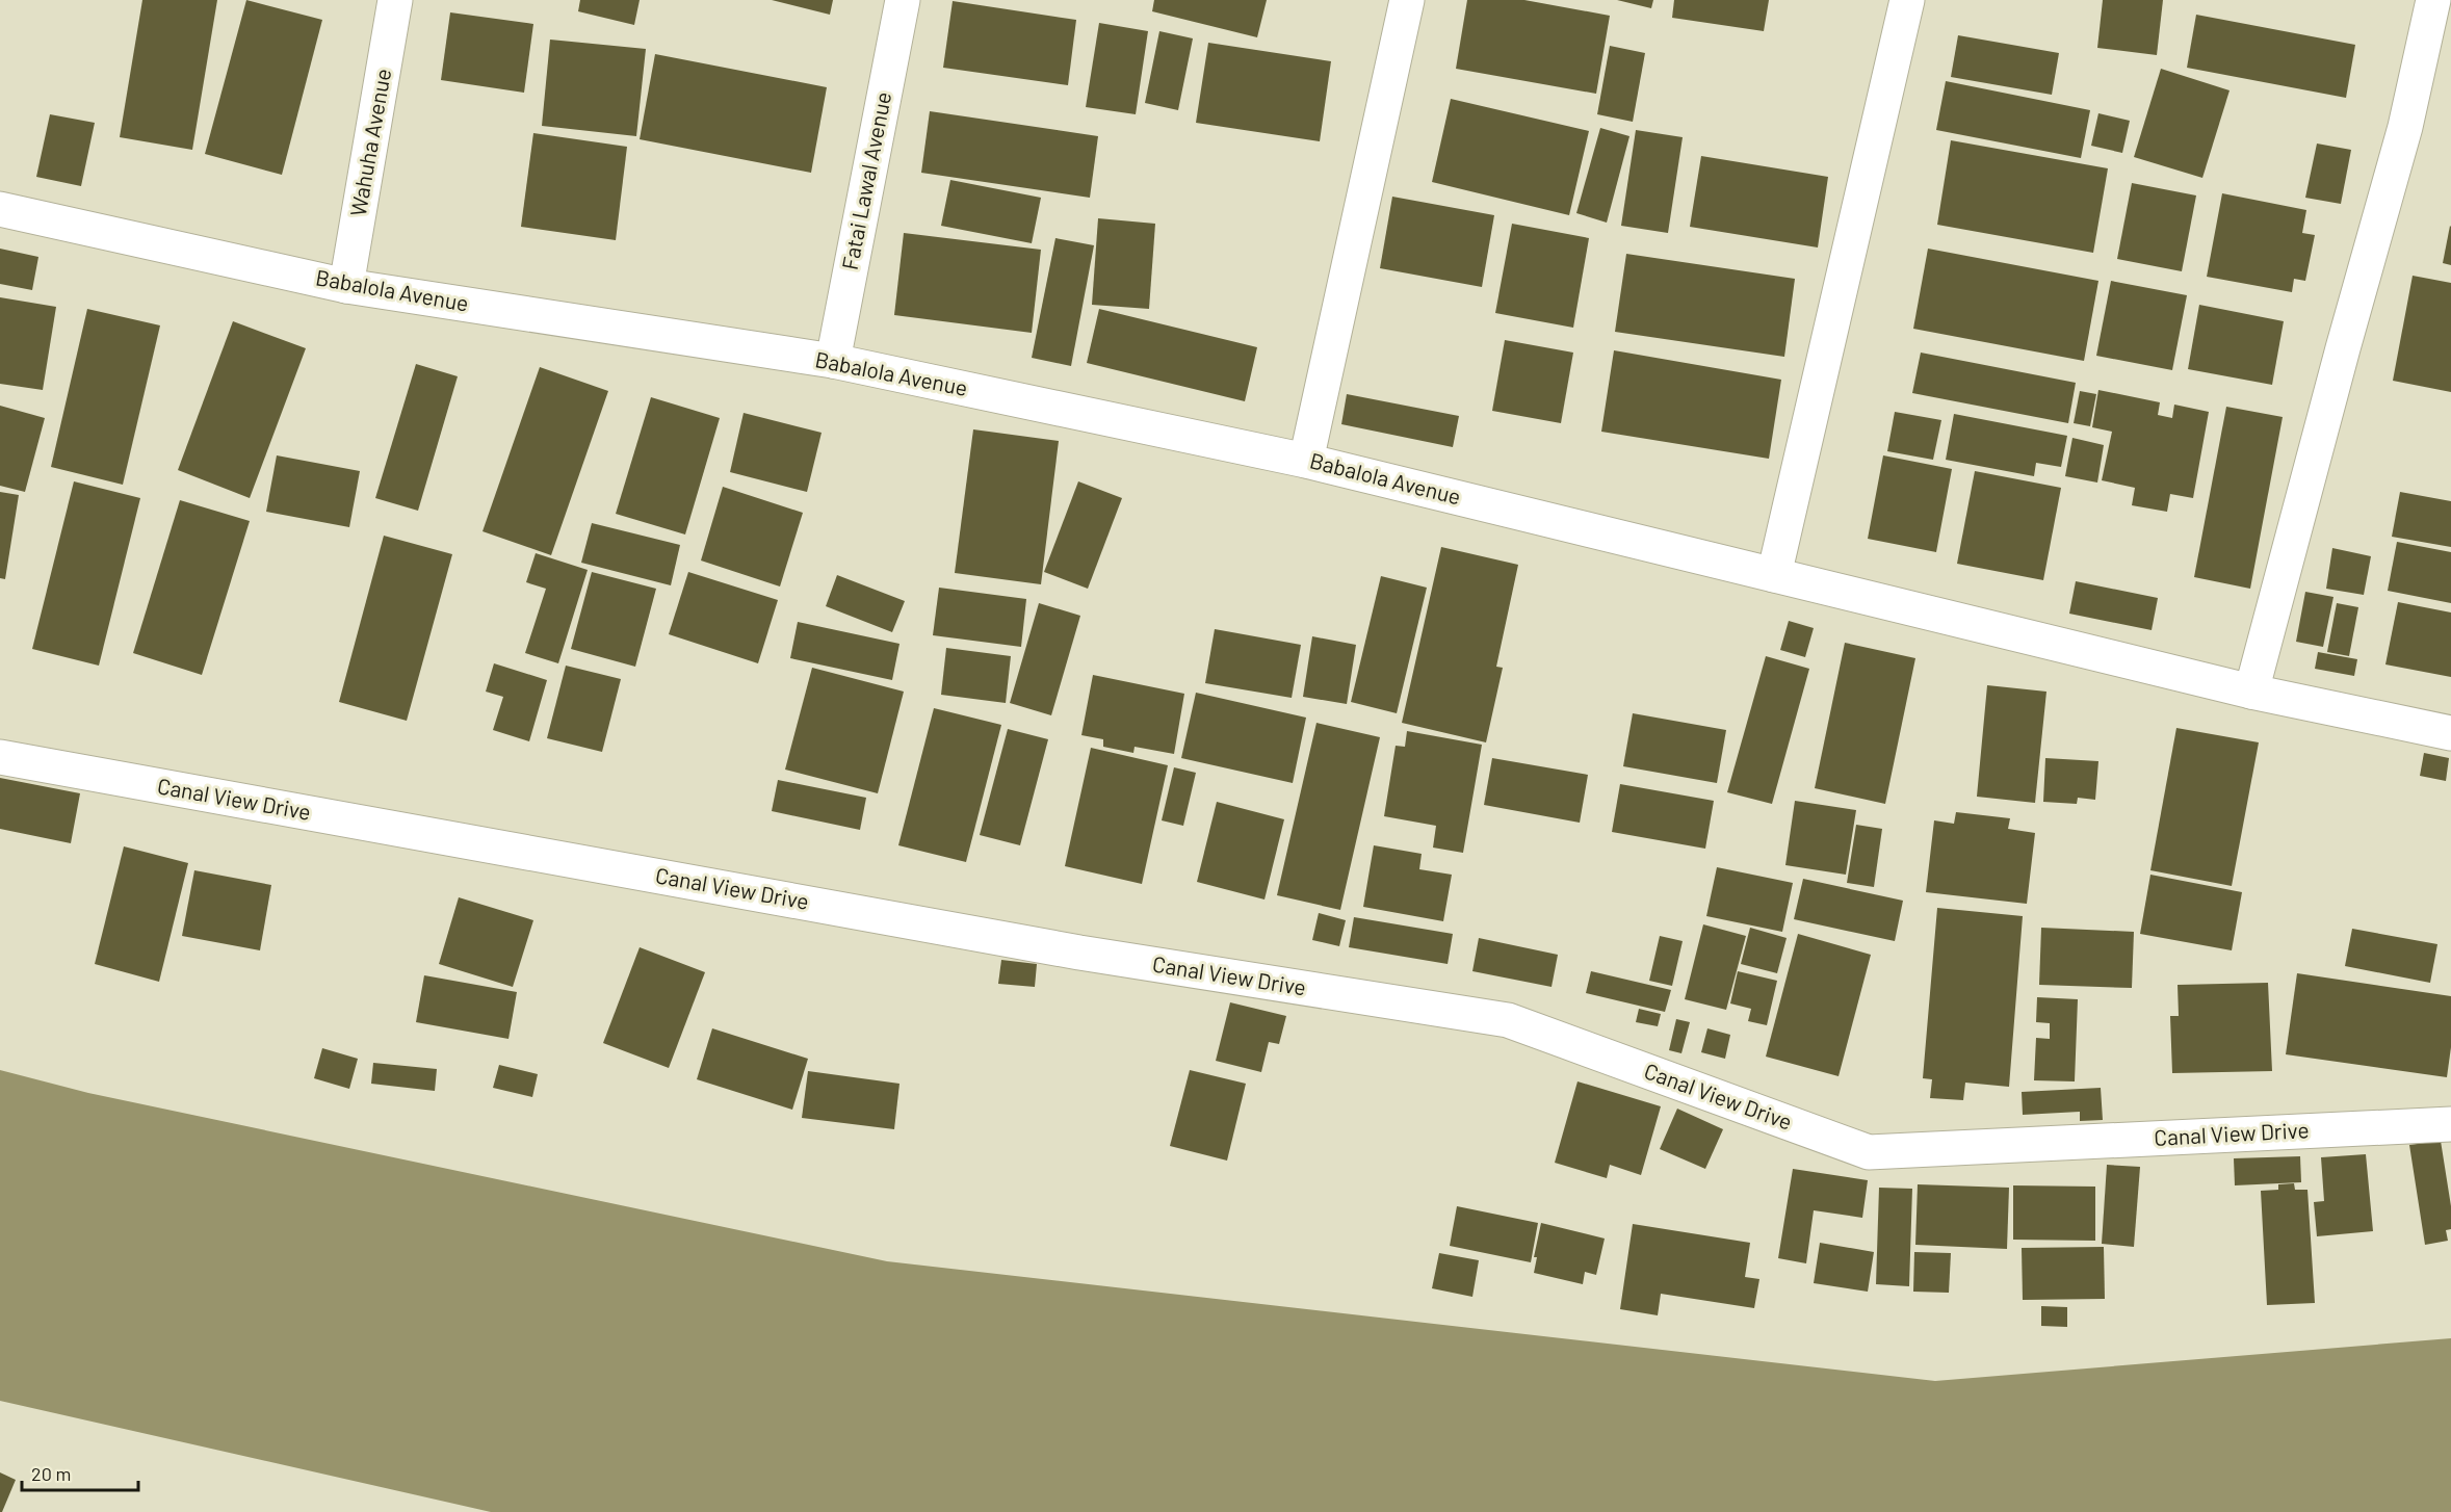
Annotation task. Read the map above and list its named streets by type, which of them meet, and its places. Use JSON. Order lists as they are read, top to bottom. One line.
{"streets":{"street":["Wahuha Avenue","Fatai Lawal Avenue","Babalola Avenue","Canal View Drive"]},"crossings":[["Wahuha Avenue","Babalola Avenue"],["Fatai Lawal Avenue","Babalola Avenue"]],"scale_bar":"20 m"}
